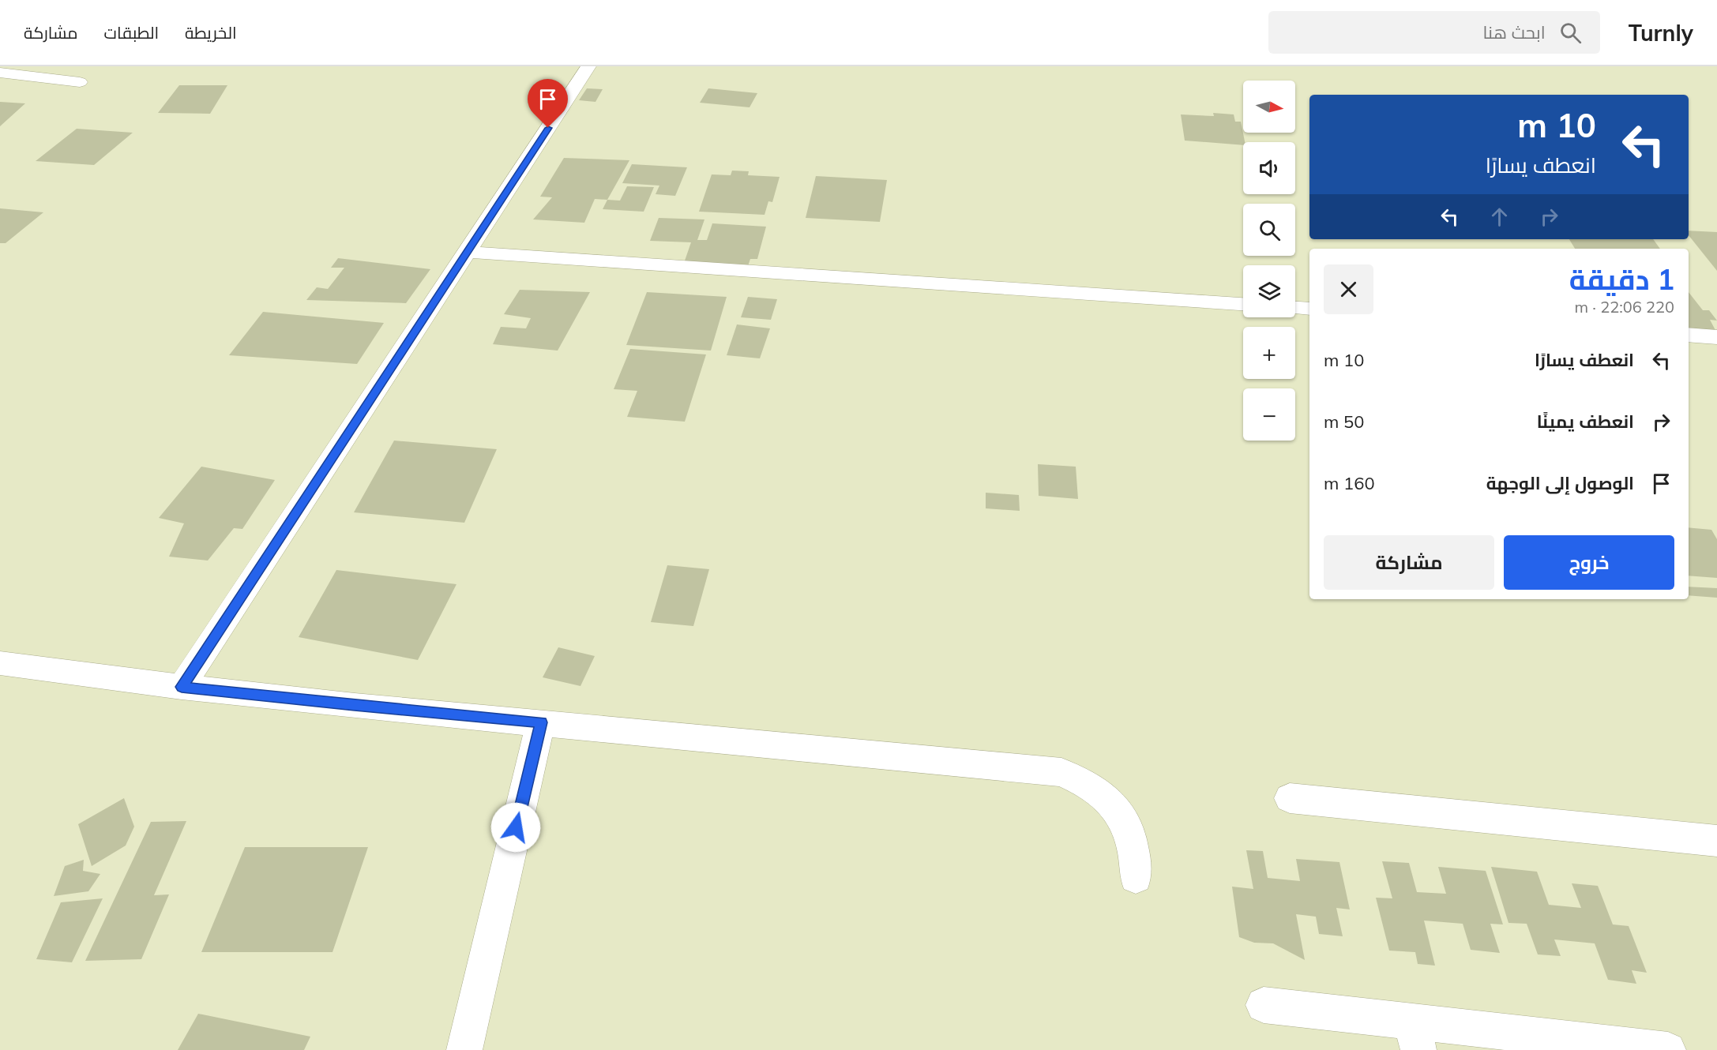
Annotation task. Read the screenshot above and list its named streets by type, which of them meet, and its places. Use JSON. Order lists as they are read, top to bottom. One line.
{"north":"right","page":{"header":"Turnly","search":"ابحث هنا","nav":["الخريطة","الطبقات","مشاركة"],"map_buttons":["+","−"],"turn":["10 m","انعطف يسارًا"],"heading":["1 دقيقة","220 m · 22:06"],"list":[{"name":"انعطف يسارًا","value":"10 m"},{"name":"انعطف يمينًا","value":"50 m"},{"name":"الوصول إلى الوجهة","value":"160 m"}],"buttons":["خروج","مشاركة"]}}
